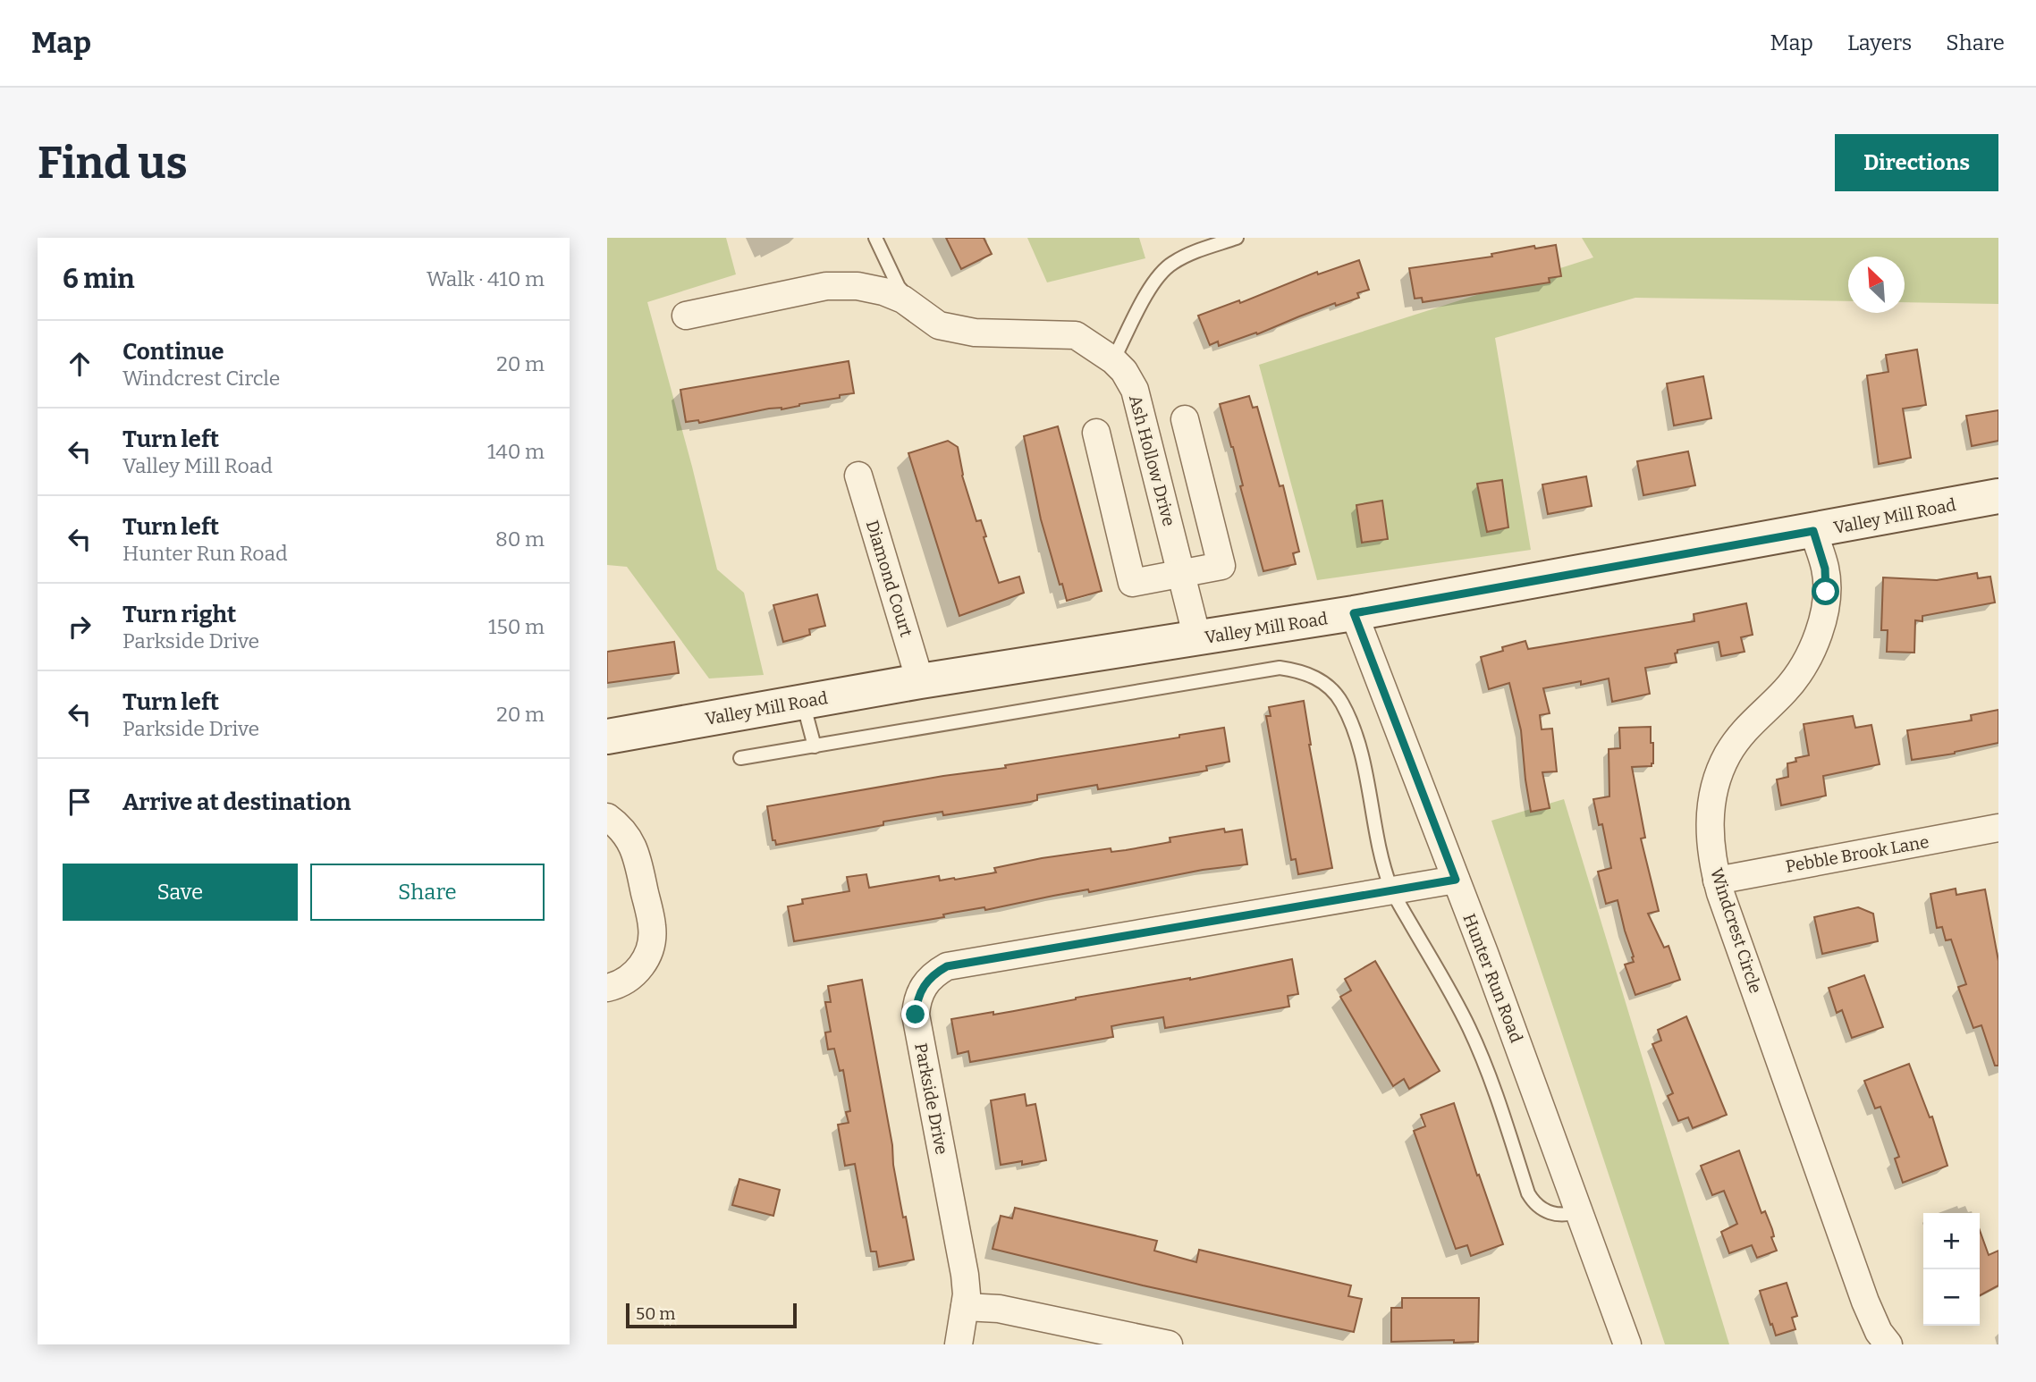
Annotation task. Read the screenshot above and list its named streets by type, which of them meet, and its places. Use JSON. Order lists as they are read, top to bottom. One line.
{"streets":{"street":["Ash Hollow Drive","Valley Mill Road","Diamond Court","Pebble Brook Lane","Windcrest Circle","Hunter Run Road","Parkside Drive"]},"crossings":[["Ash Hollow Drive","Valley Mill Road"],["Valley Mill Road","Diamond Court"],["Valley Mill Road","Windcrest Circle"],["Valley Mill Road","Hunter Run Road"],["Pebble Brook Lane","Windcrest Circle"],["Hunter Run Road","Parkside Drive"]],"scale_bar":"50 m","north":"top left","page":{"header":"Map","nav":["Map","Layers","Share"],"buttons":["Directions",["Save","Share"]],"title":"Find us","heading":["6 min","Walk · 410 m"],"list":[["Continue","Windcrest Circle","20 m"],["Turn left","Valley Mill Road","140 m"],["Turn left","Hunter Run Road","80 m"],["Turn right","Parkside Drive","150 m"],["Turn left","Parkside Drive","20 m"],"Arrive at destination"],"map_buttons":["+","−"],"scale":"50 m"}}
